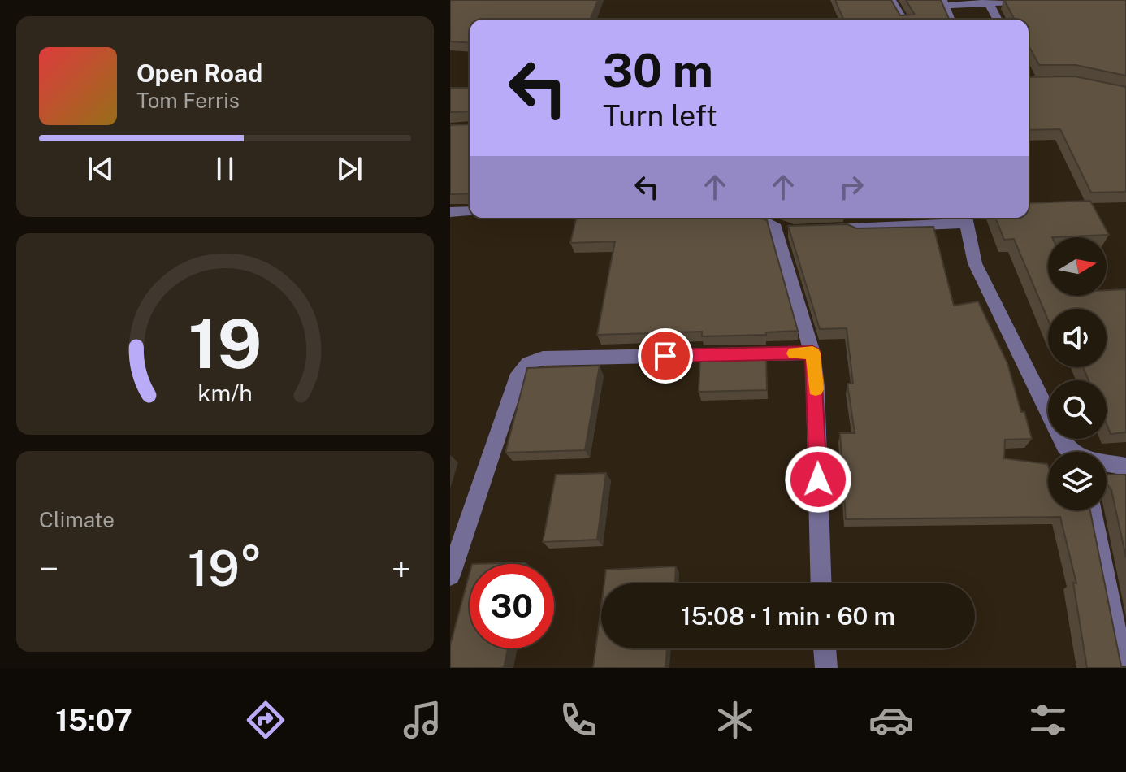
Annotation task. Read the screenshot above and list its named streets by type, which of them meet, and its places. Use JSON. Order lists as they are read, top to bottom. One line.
{"north":"right","page":{"turn":["30 m","Turn left"],"song":["Open Road","Tom Ferris"],"tile":"Climate","heat":["−","19°","+"],"limit":"30","trip":"15:08 · 1 min · 60 m","tabs":"15:07","gauge":["19","km/h"]}}
